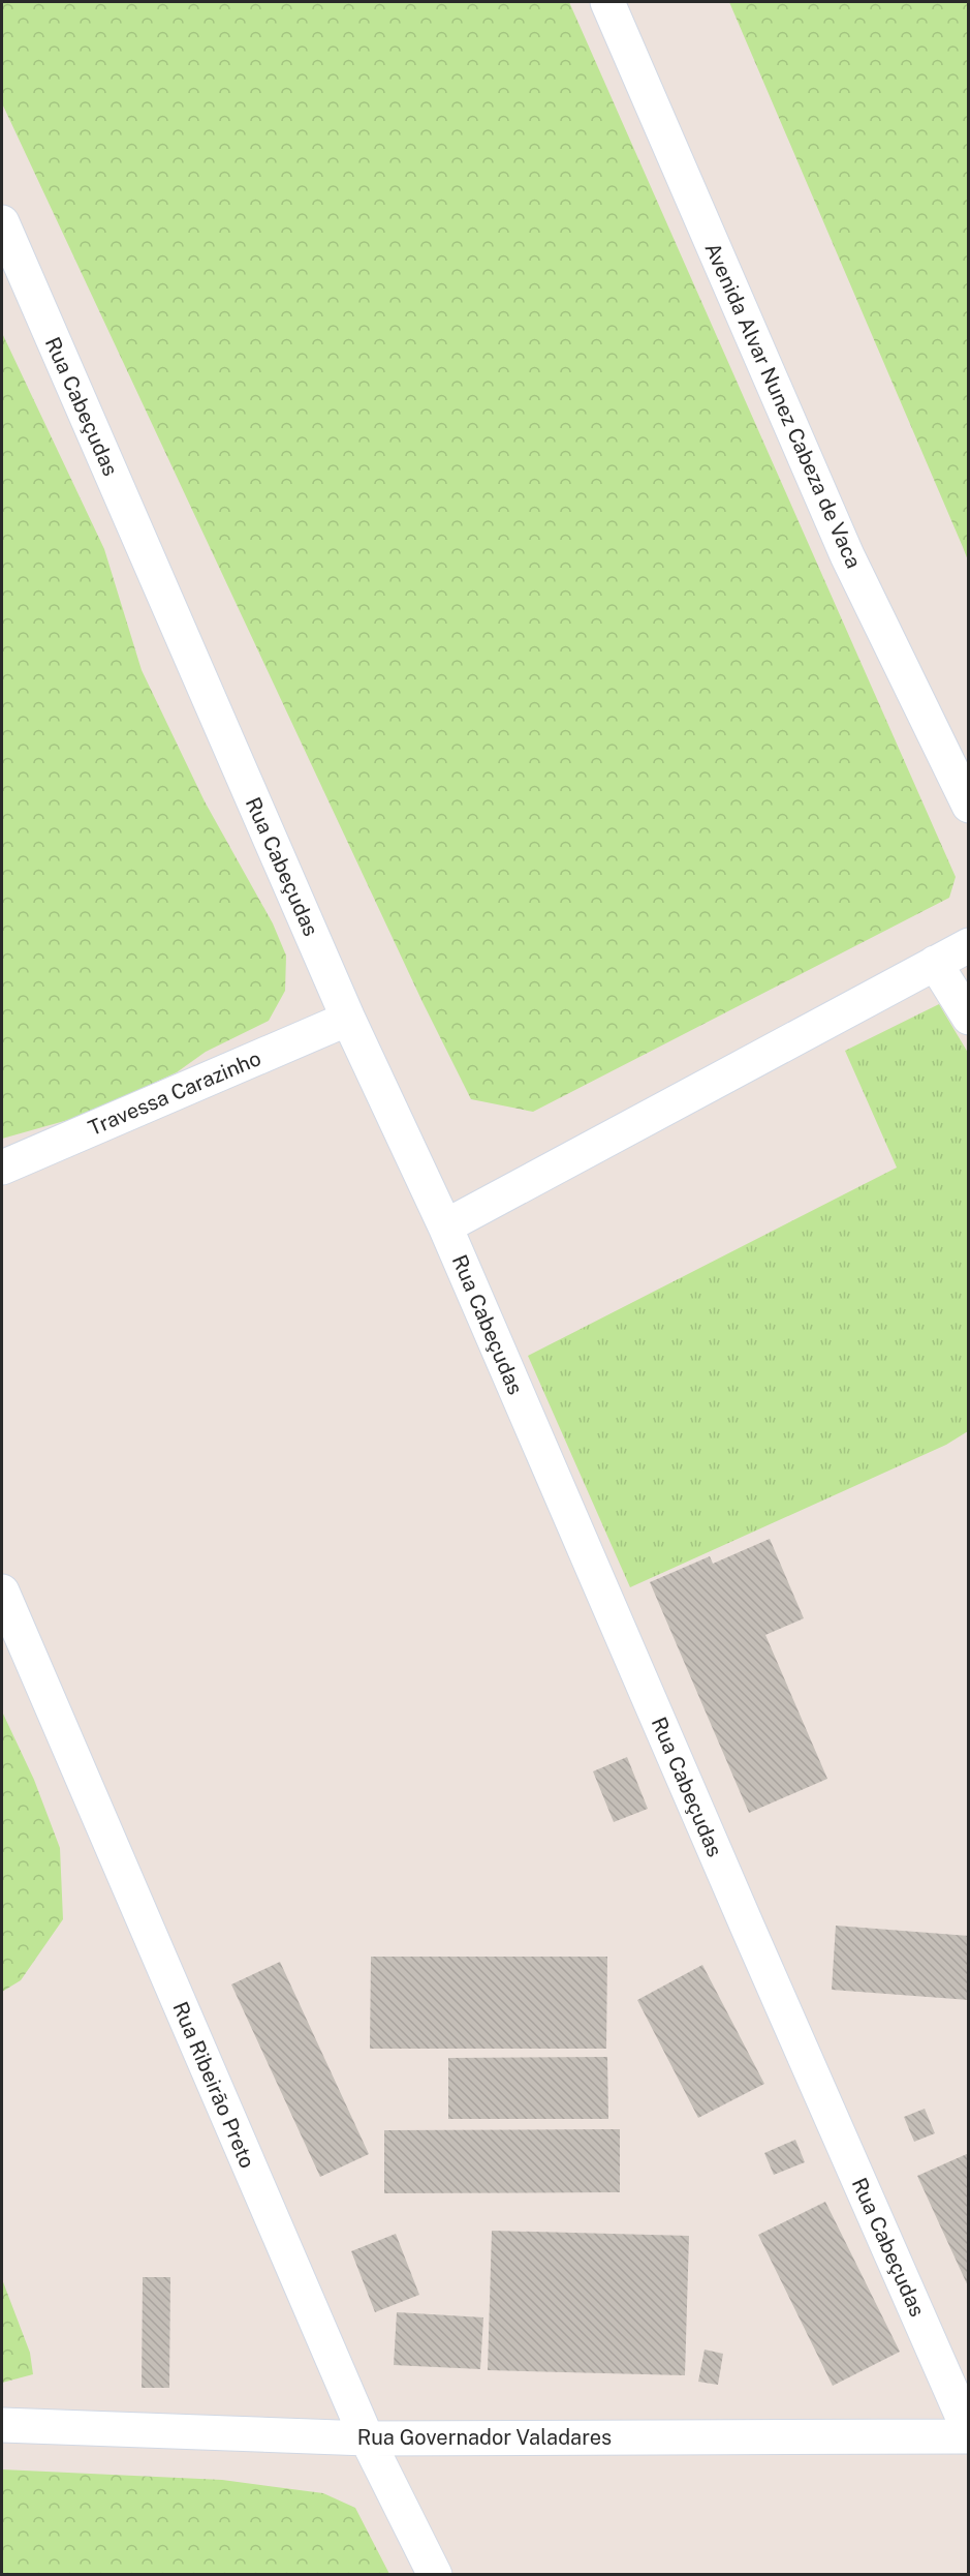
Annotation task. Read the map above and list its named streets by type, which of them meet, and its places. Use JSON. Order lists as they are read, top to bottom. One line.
{"streets":{"street":["Avenida Alvar Nunez Cabeza de Vaca","Rua Cabeçudas","Travessa Carazinho","Rua Ribeirão Preto","Rua Governador Valadares"]},"crossings":[["Rua Cabeçudas","Travessa Carazinho"],["Rua Ribeirão Preto","Rua Governador Valadares"]]}
